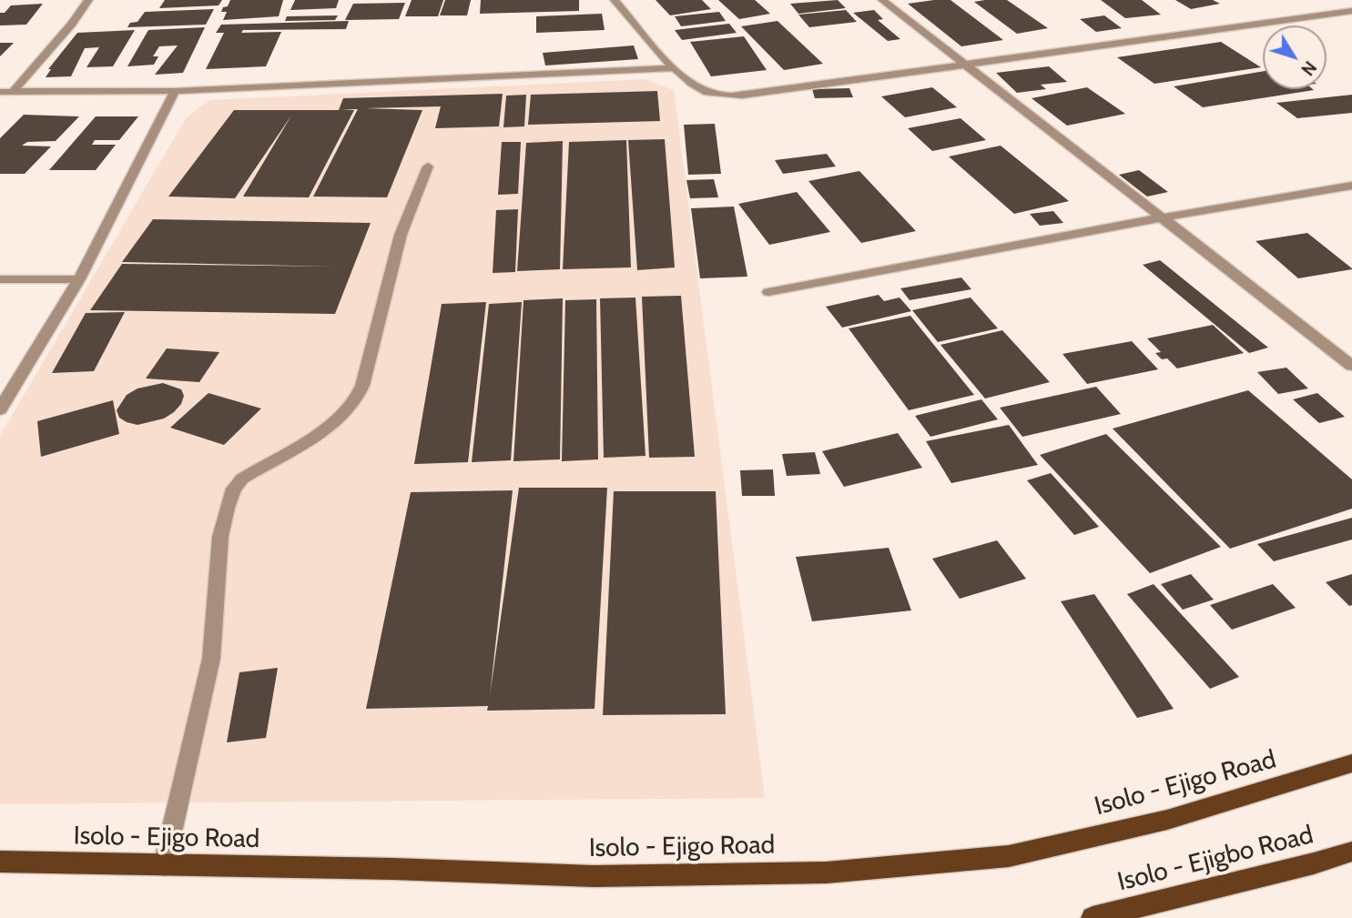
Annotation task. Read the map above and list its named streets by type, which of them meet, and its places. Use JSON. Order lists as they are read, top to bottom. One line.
{"streets":{"main road":["Isolo - Ejigo Road","Isolo - Ejigbo Road"]},"north":"bottom right"}
